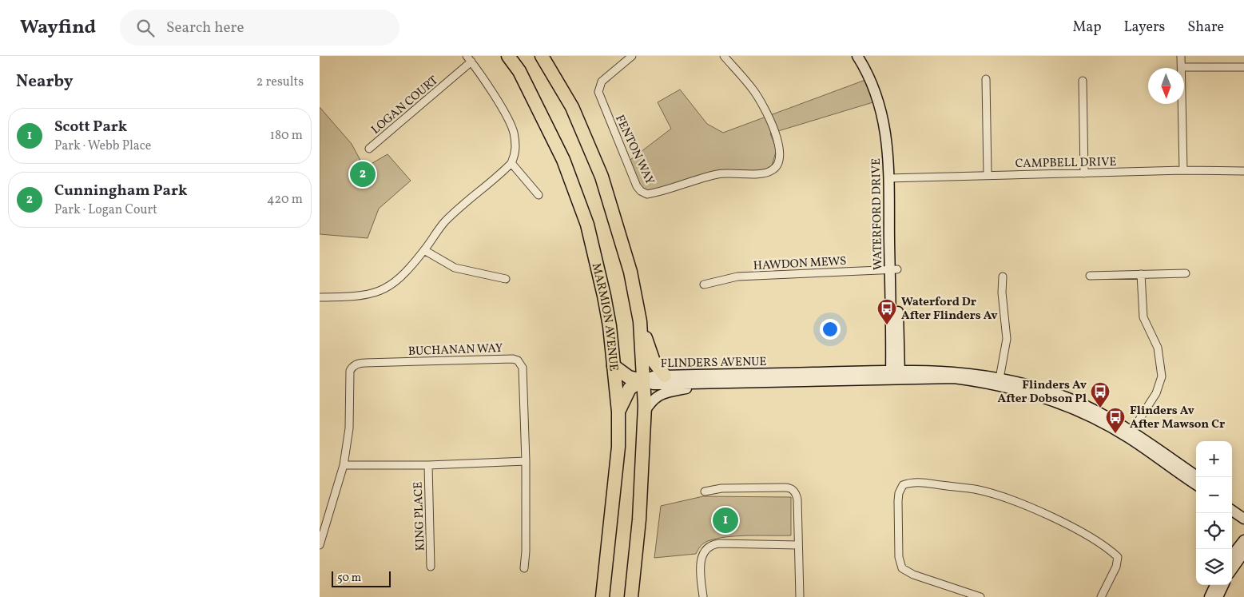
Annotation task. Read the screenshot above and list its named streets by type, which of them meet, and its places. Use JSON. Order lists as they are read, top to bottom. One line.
{"streets":{"highway":["MARMION AVENUE"],"main road":["WATERFORD DRIVE","FLINDERS AVENUE"],"street":["LOGAN COURT","FENTON WAY","CAMPBELL DRIVE","HAWDON MEWS","BUCHANAN WAY","KING PLACE"]},"crossings":[["CAMPBELL DRIVE","WATERFORD DRIVE"],["WATERFORD DRIVE","HAWDON MEWS"],["WATERFORD DRIVE","FLINDERS AVENUE"]],"places":{"bus stop":["Waterford Dr After Flinders Av","Flinders Av After Dobson Pl","Flinders Av After Mawson Cr"]},"scale_bar":"50 m","north":"bottom","page":{"header":"Wayfind","search":"Search here","nav":["Map","Layers","Share"],"heading":["Nearby","2 results"],"list":[{"mark":"1","name":"Scott Park","note":"Park · Webb Place","value":"180 m"},{"mark":"2","name":"Cunningham Park","note":"Park · Logan Court","value":"420 m"}],"pins":["2","1"],"map_buttons":["+","−"],"scale":"50 m"}}
